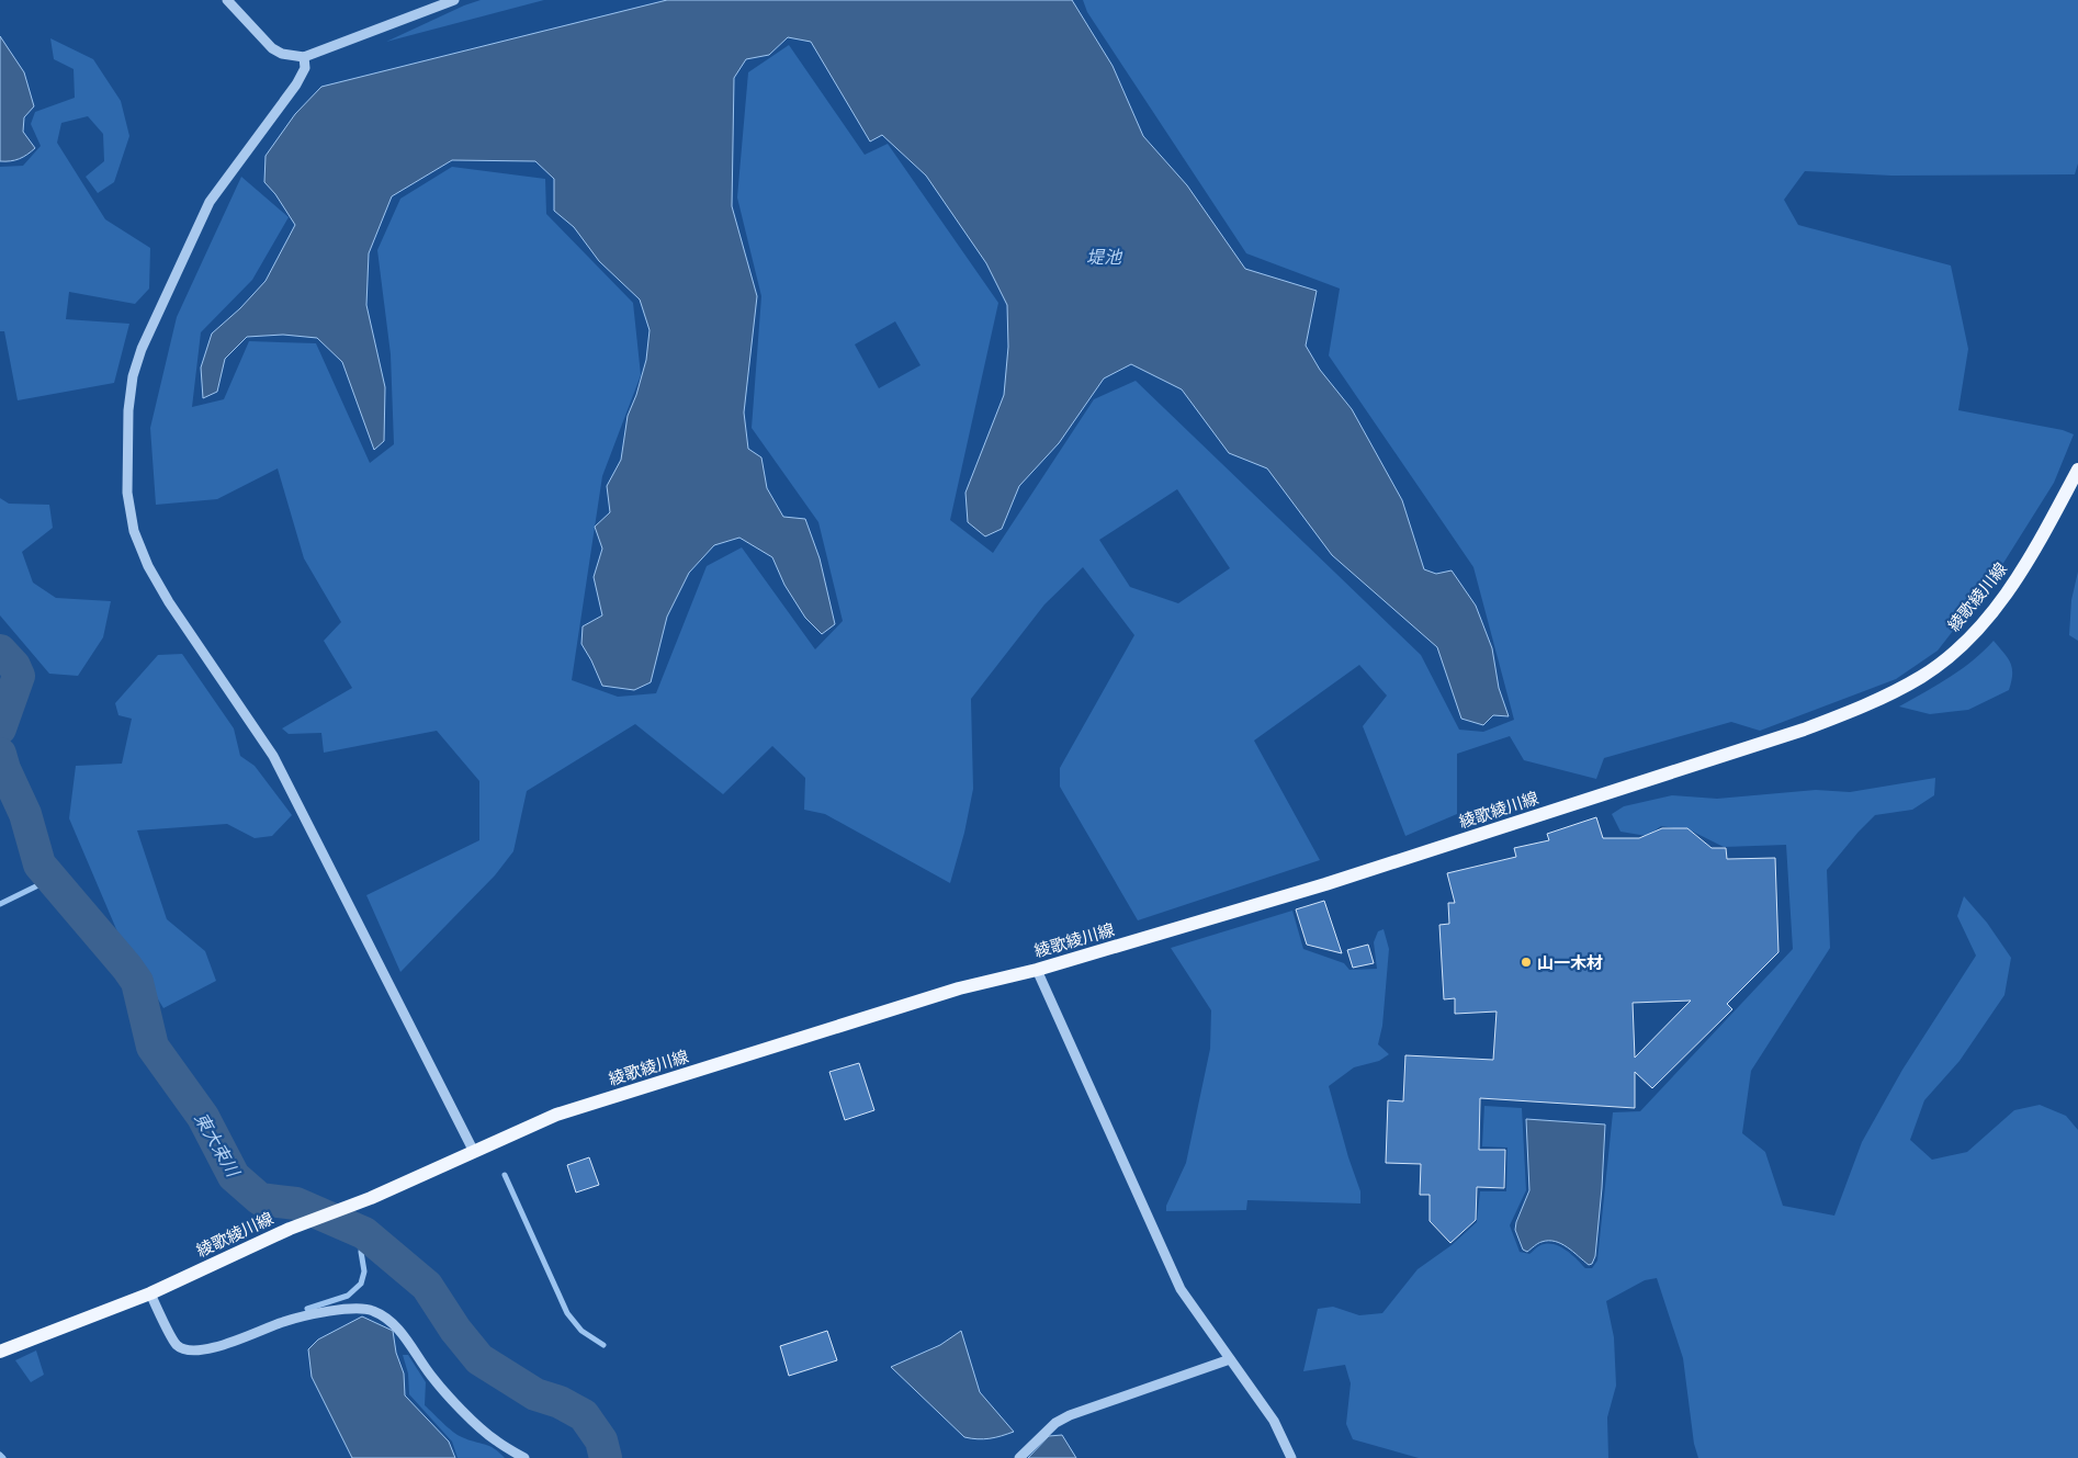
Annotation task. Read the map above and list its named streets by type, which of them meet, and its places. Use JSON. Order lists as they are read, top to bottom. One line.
{"streets":{"main road":["綾歌綾川線"]},"water":["堤池","東大束川"],"places":["山一木材"]}
